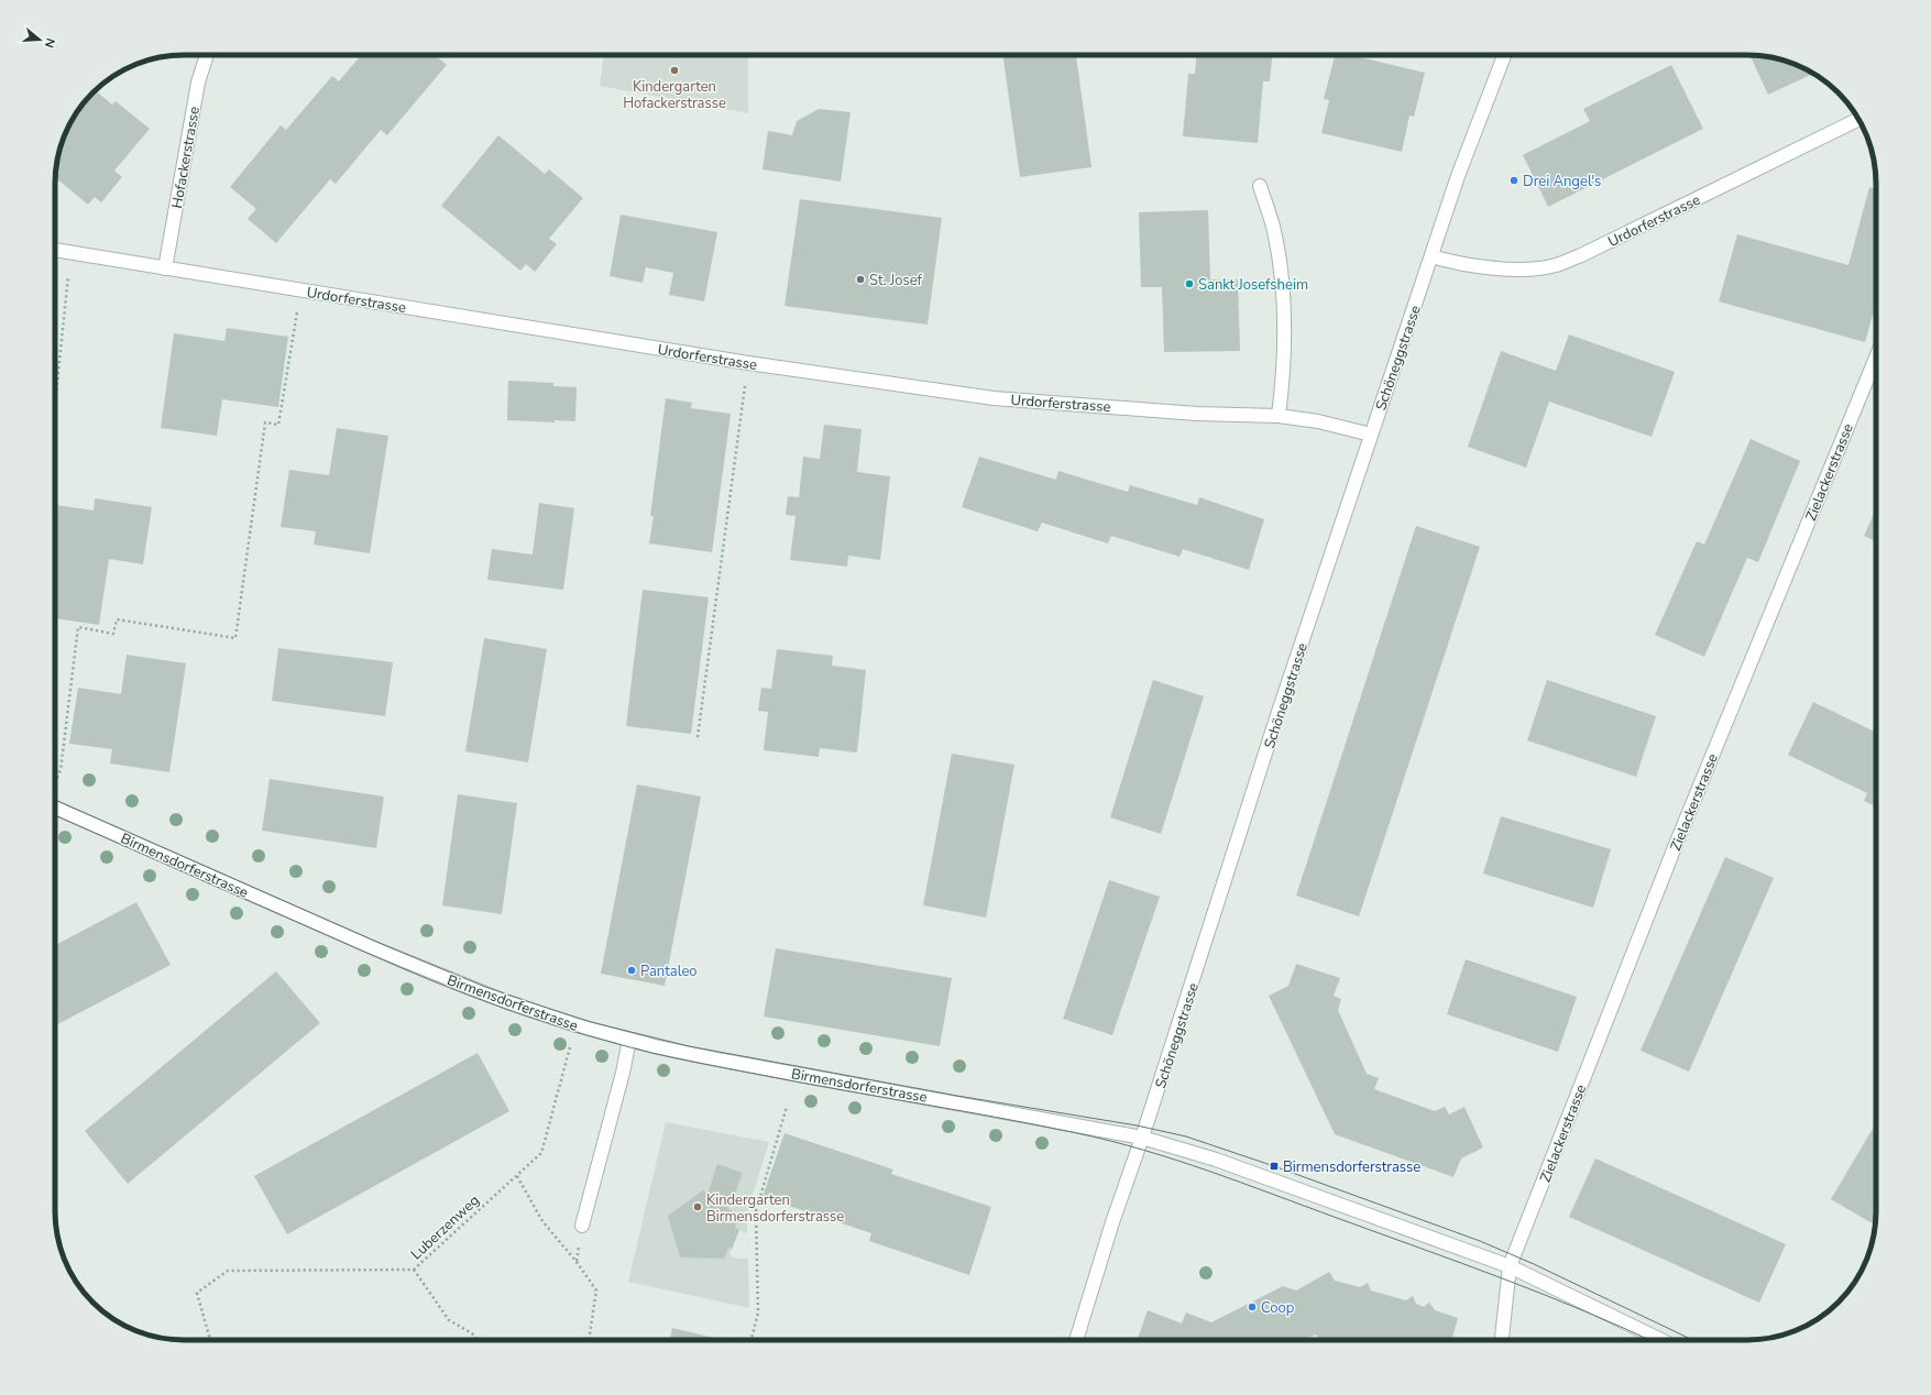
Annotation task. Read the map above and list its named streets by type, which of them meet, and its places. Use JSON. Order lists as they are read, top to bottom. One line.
{"streets":{"street":["Hofackerstrasse","Urdorferstrasse","Schöneggstrasse","Zielackerstrasse","Birmensdorferstrasse"],"path":["Luberzenweg"]},"crossings":[["Hofackerstrasse","Urdorferstrasse"],["Urdorferstrasse","Schöneggstrasse"],["Schöneggstrasse","Birmensdorferstrasse"],["Zielackerstrasse","Birmensdorferstrasse"],["Birmensdorferstrasse","Luberzenweg"]],"places":{"other":["Kindergarten Hofackerstrasse","Drei Angel's","St. Josef","Sankt Josefsheim","Pantaleo","Kindergarten Birmensdorferstrasse","Coop"],"transit":["Birmensdorferstrasse"]},"north":"right"}
